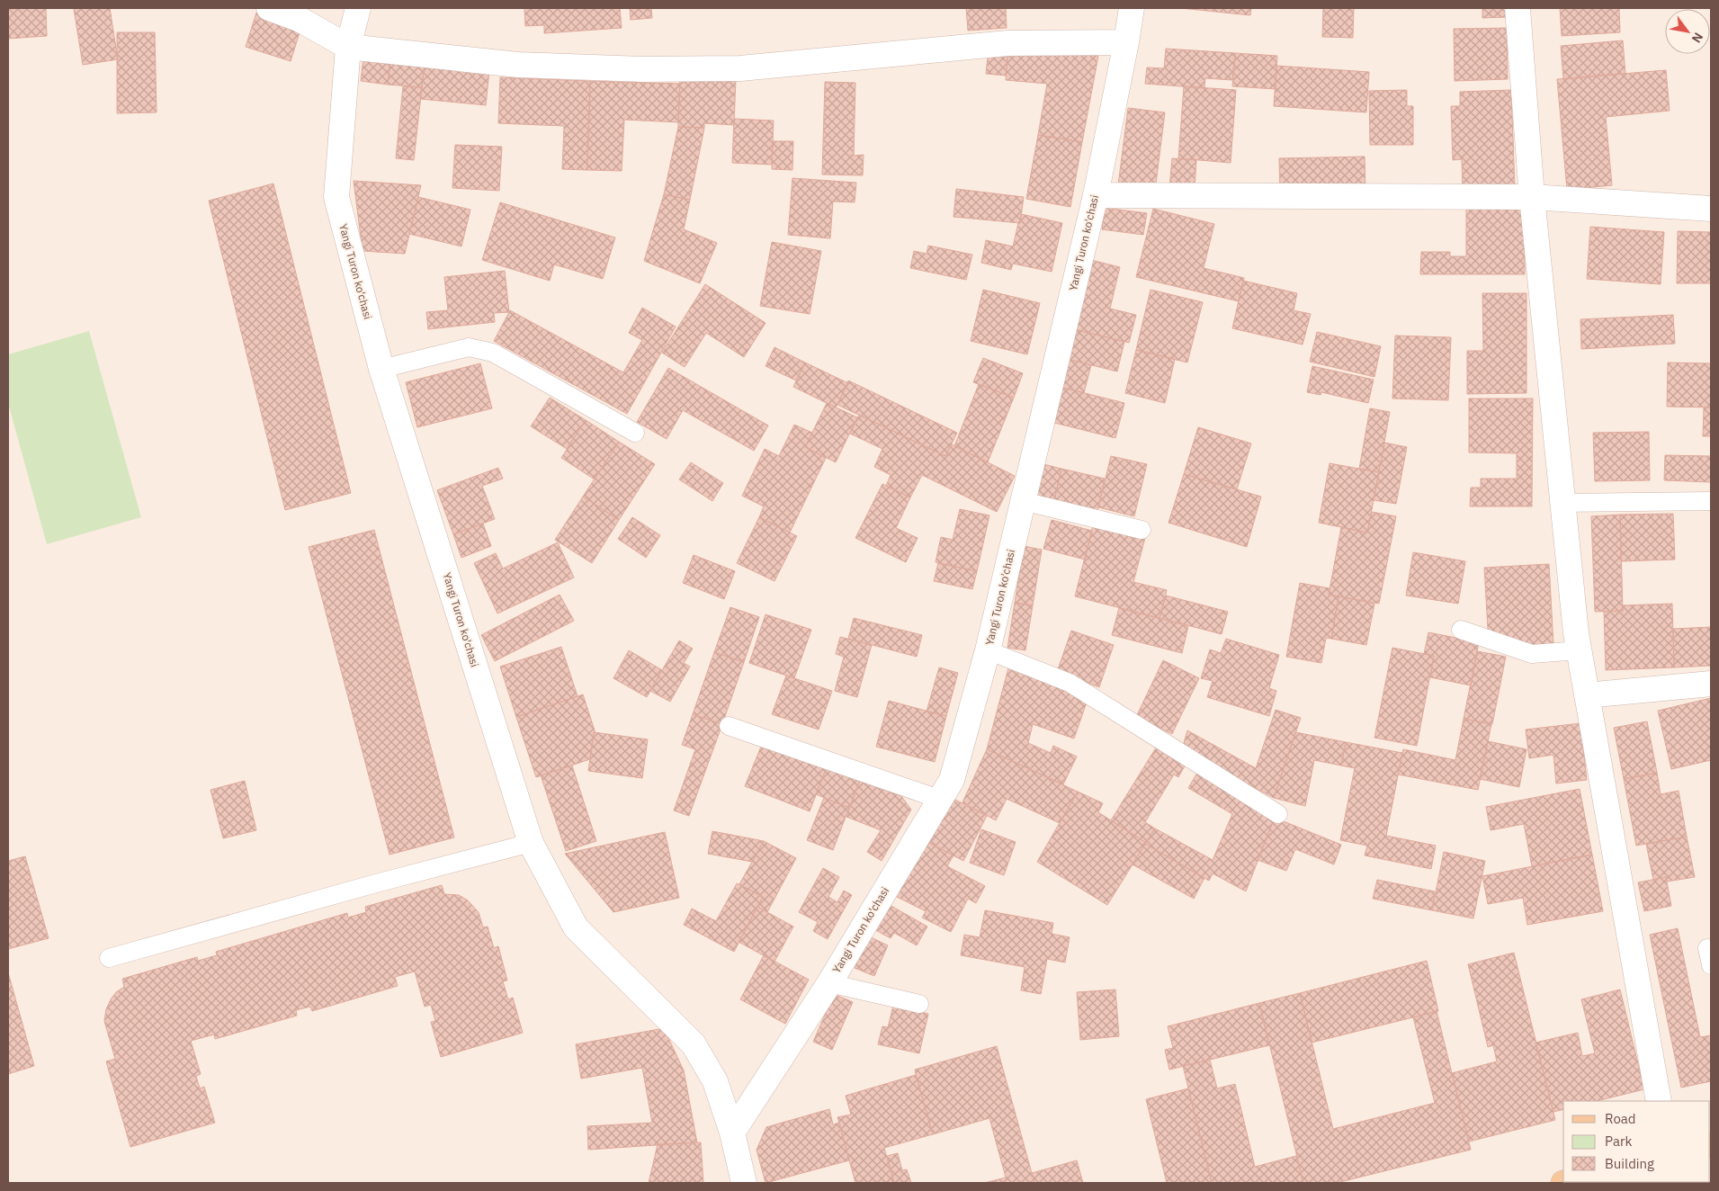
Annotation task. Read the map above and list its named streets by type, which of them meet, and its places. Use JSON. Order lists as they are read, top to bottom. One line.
{"streets":{"street":["Yangi Turon ko'chasi"]},"legend":["Road","Park","Building"],"north":"bottom right"}
